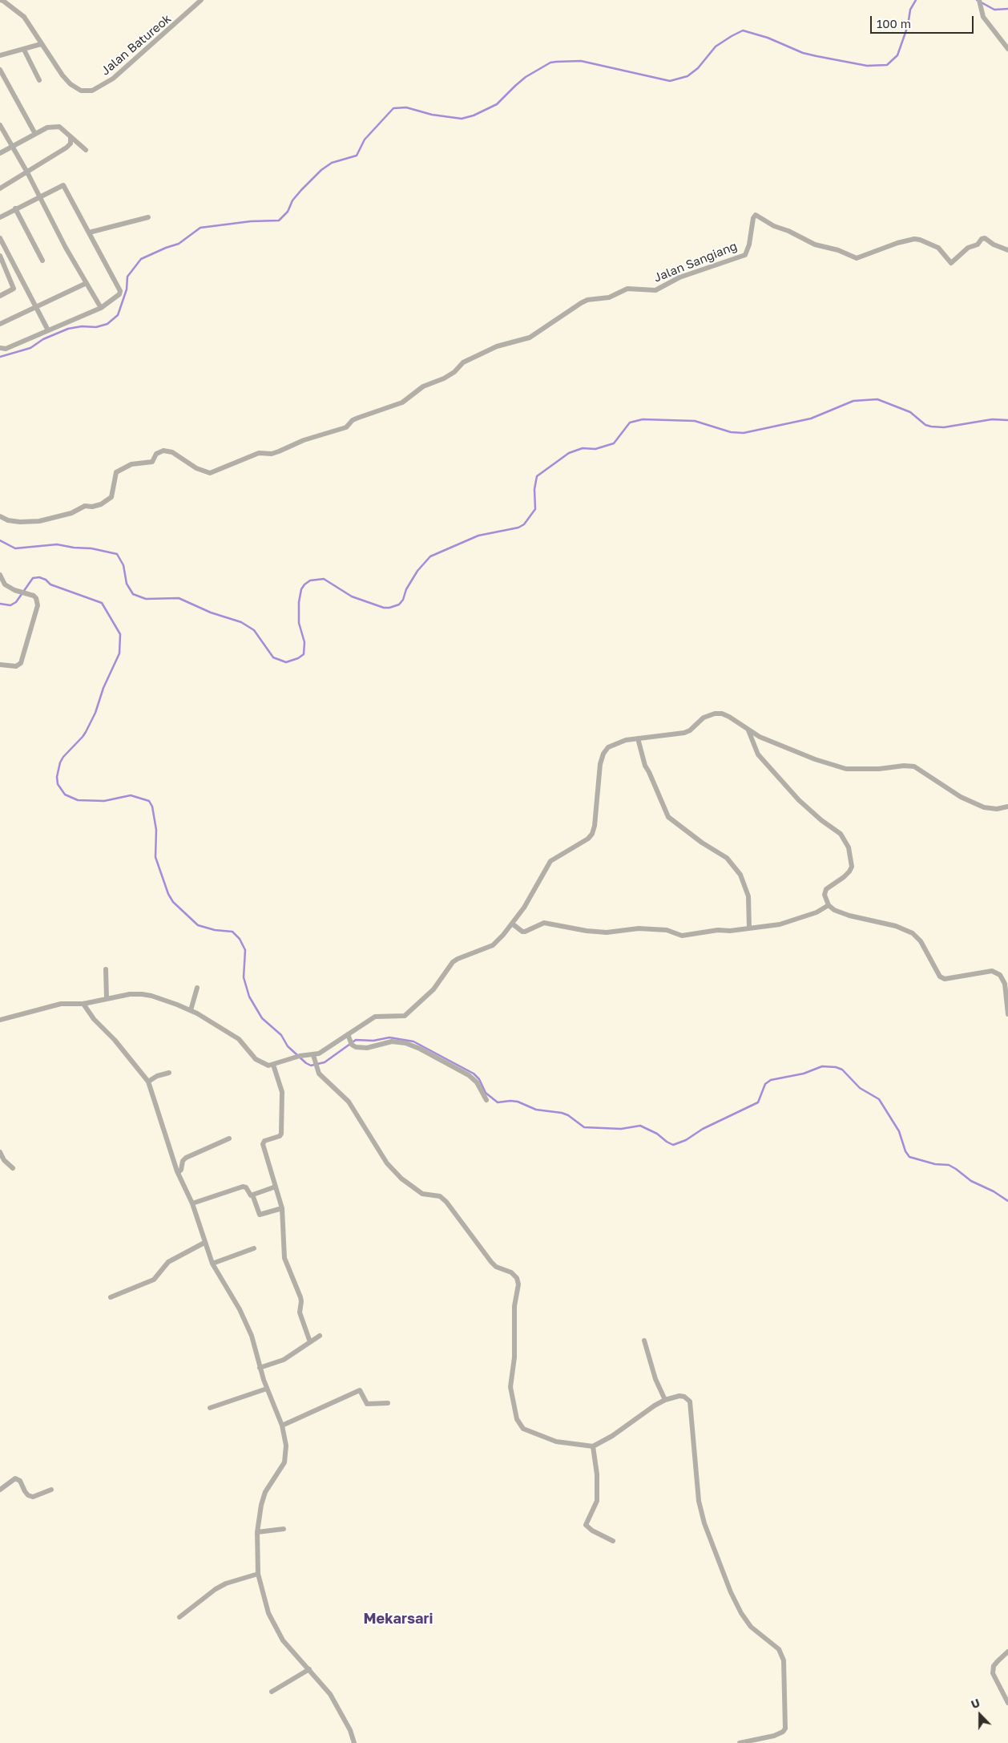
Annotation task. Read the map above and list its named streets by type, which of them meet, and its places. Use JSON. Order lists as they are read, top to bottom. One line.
{"streets":{"street":["Jalan Batureok","Jalan Sangiang"]},"districts":["Mekarsari"],"scale_bar":"100 m","north":"top"}
